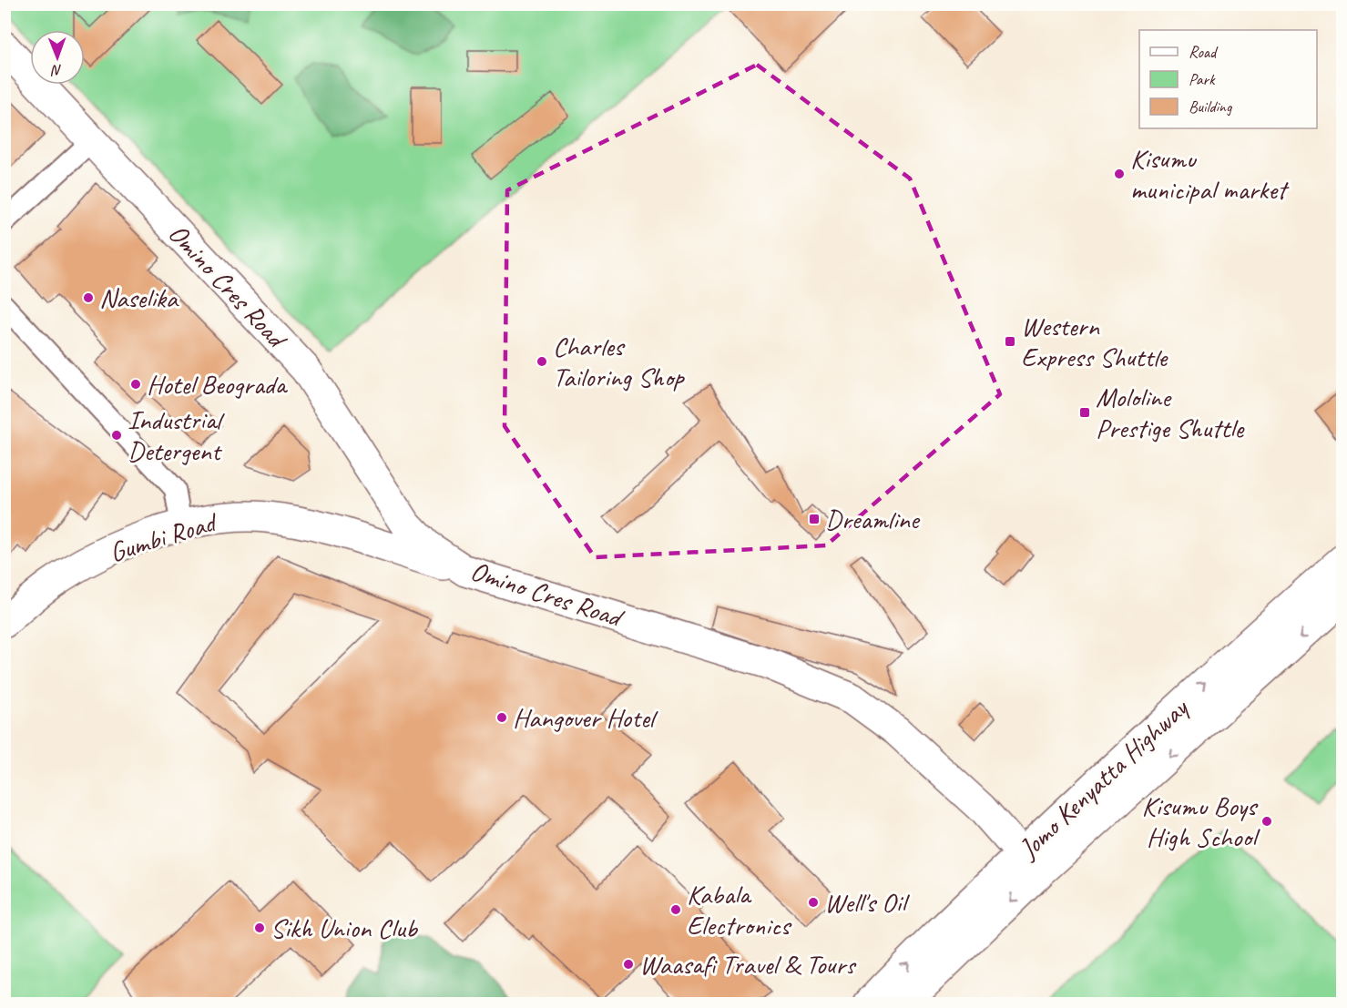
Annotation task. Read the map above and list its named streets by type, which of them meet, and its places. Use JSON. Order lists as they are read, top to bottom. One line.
{"streets":{"main road":["Omino Cres Road","Gumbi Road","Jomo Kenyatta Highway"]},"crossings":[["Omino Cres Road","Gumbi Road"],["Omino Cres Road","Jomo Kenyatta Highway"]],"places":{"other":["Kisumu municipal market","Naselika","Charles Tailoring Shop","Hotel Beograda","Industrial Detergent","Hangover Hotel","Kisumu Boys High School","Well's Oil","Kabala Electronics","Sikh Union Club","Waasafi Travel & Tours"],"transit":["Western Express Shuttle","Mololine Prestige Shuttle","Dreamline"]},"legend":["Road","Park","Building"],"north":"bottom"}
